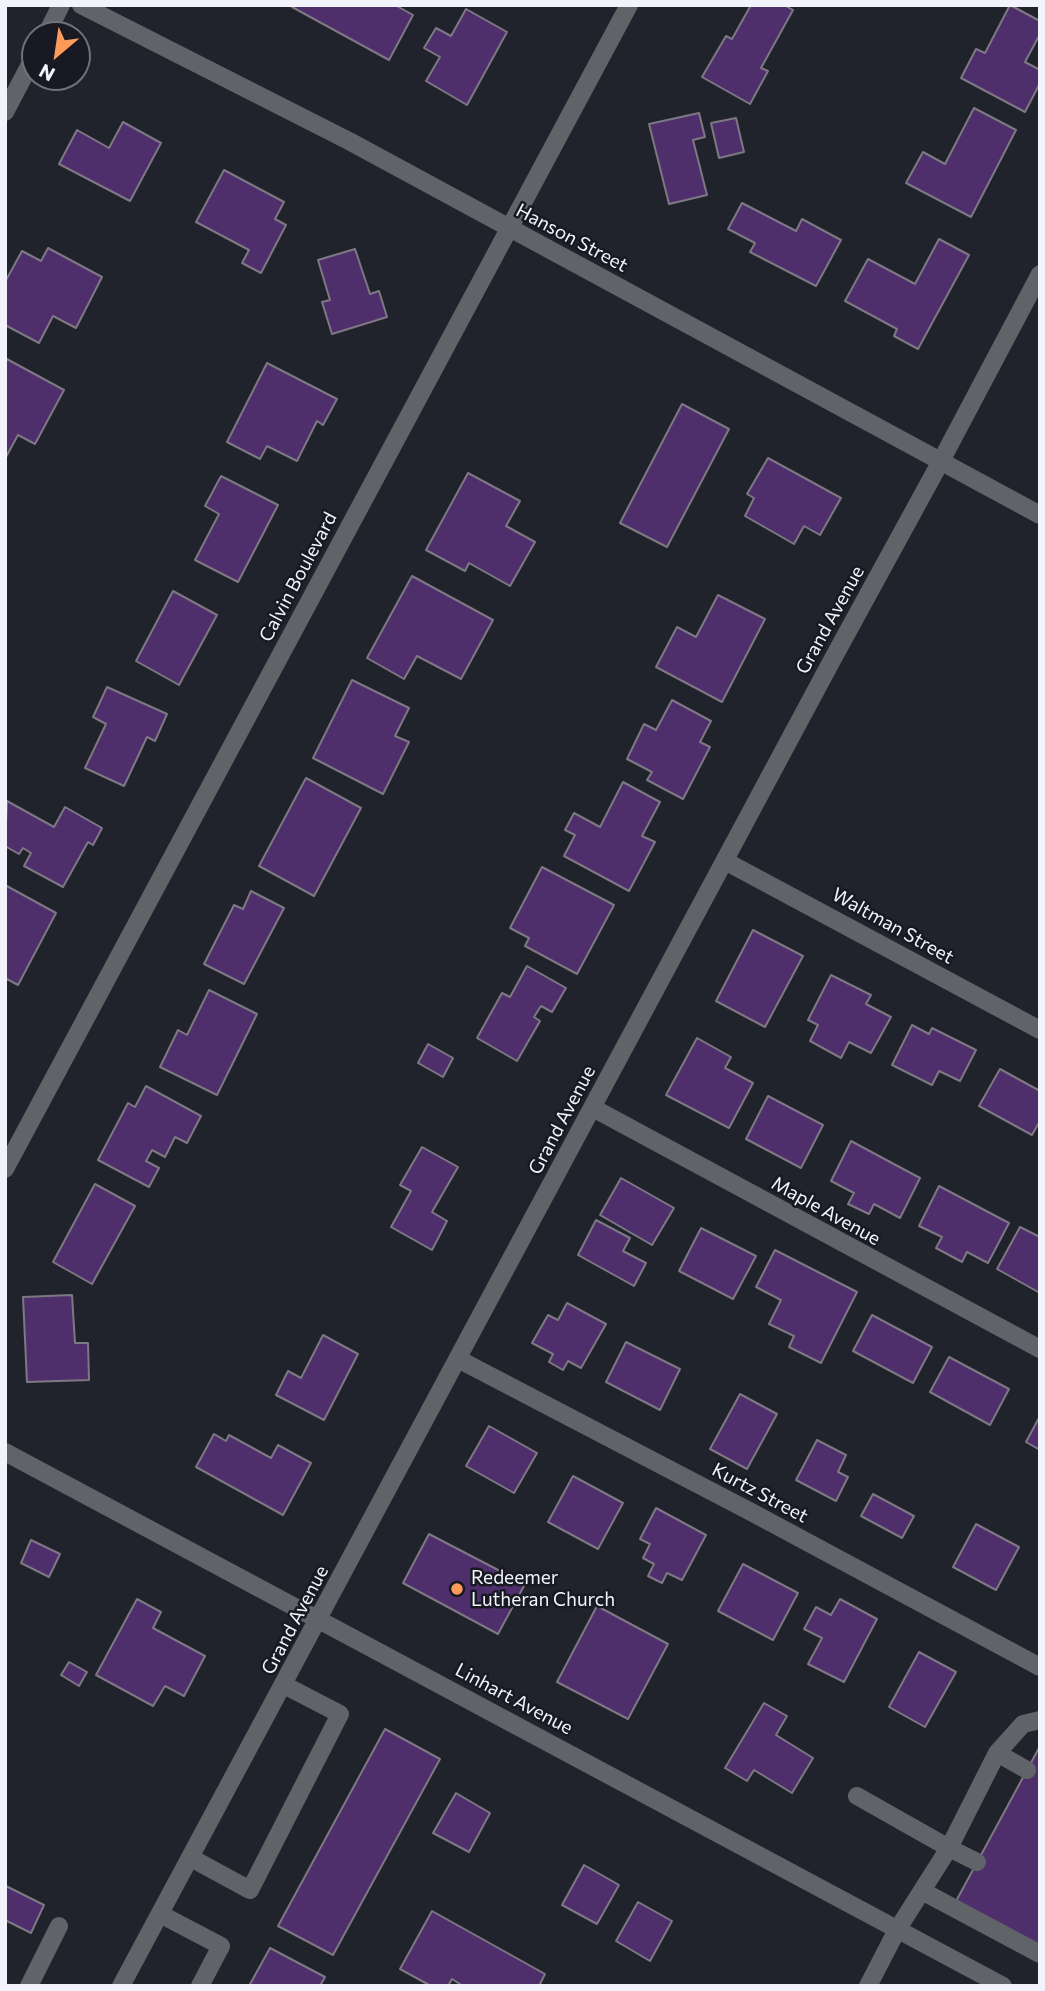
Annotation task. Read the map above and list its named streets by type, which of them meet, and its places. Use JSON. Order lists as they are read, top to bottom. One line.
{"streets":{"street":["Hanson Street","Calvin Boulevard","Grand Avenue","Waltman Street","Maple Avenue","Kurtz Street","Linhart Avenue"]},"crossings":[["Hanson Street","Calvin Boulevard"],["Hanson Street","Grand Avenue"],["Grand Avenue","Waltman Street"],["Grand Avenue","Maple Avenue"],["Grand Avenue","Kurtz Street"],["Grand Avenue","Linhart Avenue"]],"places":["Redeemer Lutheran Church"],"north":"bottom left"}
